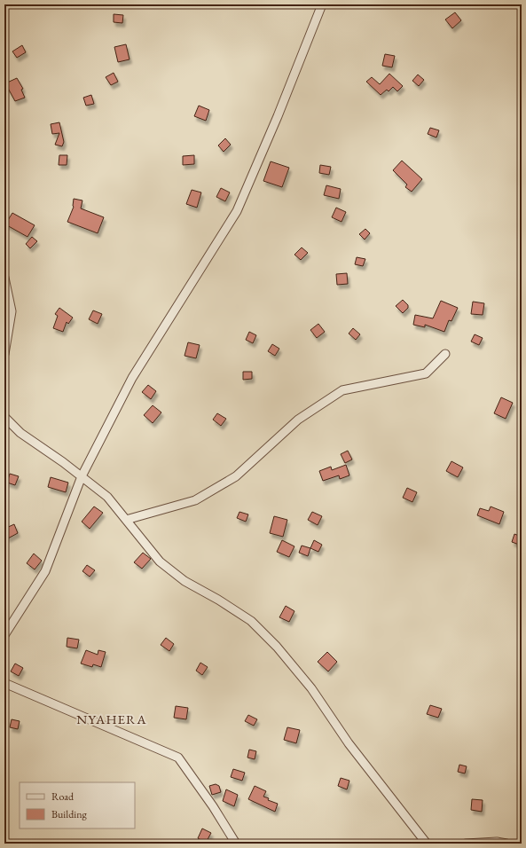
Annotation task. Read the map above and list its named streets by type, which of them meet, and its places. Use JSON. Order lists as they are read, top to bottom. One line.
{"districts":["NYAHERA"],"legend":["Road","Building"]}
